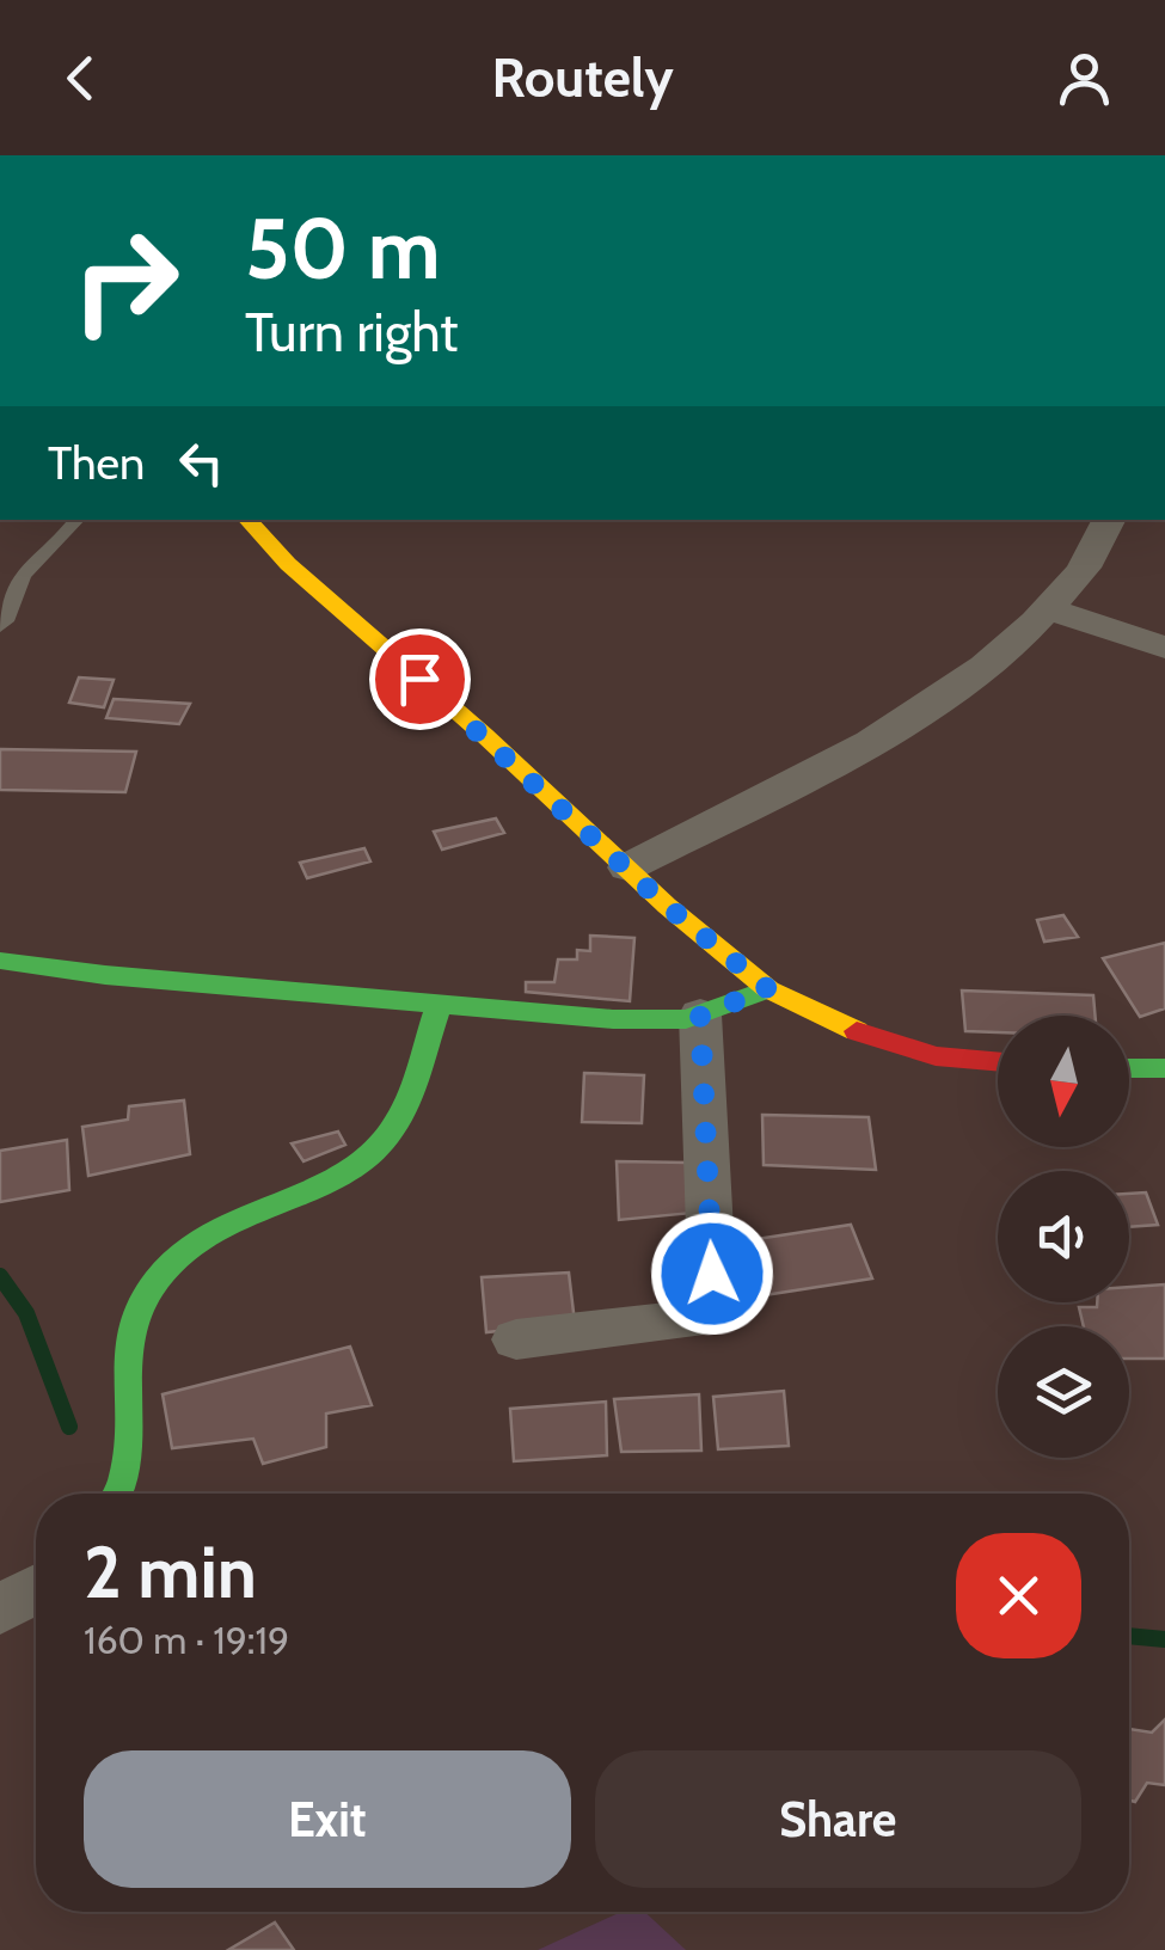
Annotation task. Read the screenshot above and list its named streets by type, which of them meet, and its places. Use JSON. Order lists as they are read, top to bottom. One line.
{"north":"bottom","page":{"header":"Routely","turn":["50 m","Turn right"],"then":"Then","heading":["2 min","160 m · 19:19"],"buttons":["Exit","Share"]}}
